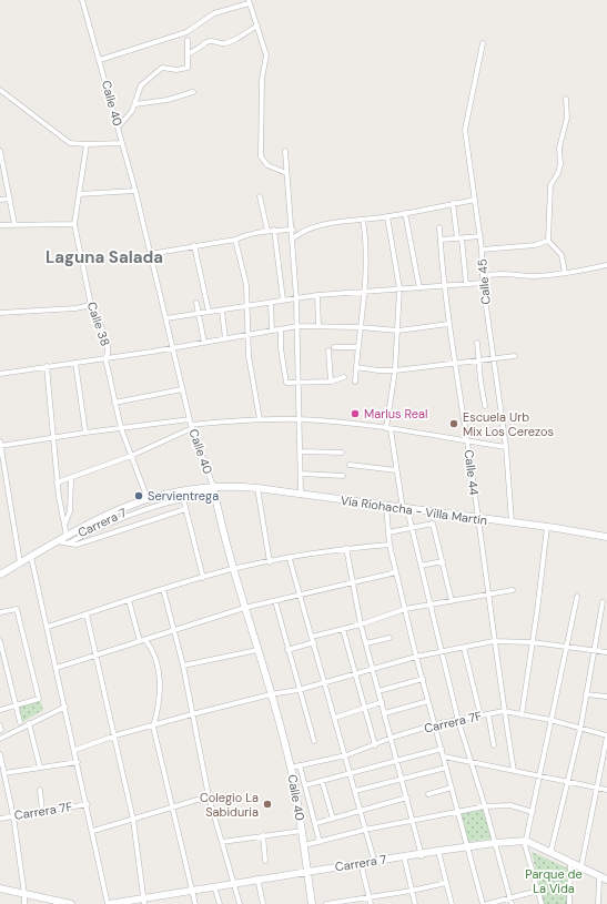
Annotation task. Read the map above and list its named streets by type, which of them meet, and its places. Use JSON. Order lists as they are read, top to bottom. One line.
{"streets":{"street":["Calle 40","Calle 45","Calle 38","Calle 44","Vía Riohacha - Villa Martín","Carrera 7","Carrera 7F"]},"crossings":[["Calle 40","Vía Riohacha - Villa Martín"],["Calle 40","Carrera 7"],["Calle 40","Carrera 7F"],["Calle 45","Vía Riohacha - Villa Martín"],["Calle 38","Carrera 7"],["Calle 44","Vía Riohacha - Villa Martín"],["Calle 44","Carrera 7F"],["Vía Riohacha - Villa Martín","Carrera 7"]],"districts":["Laguna Salada"],"parks":["Parque de La Vida"],"places":["Marlus Real","Escuela Urb Mix Los Cerezos","Servientrega","Colegio La Sabiduria"]}
